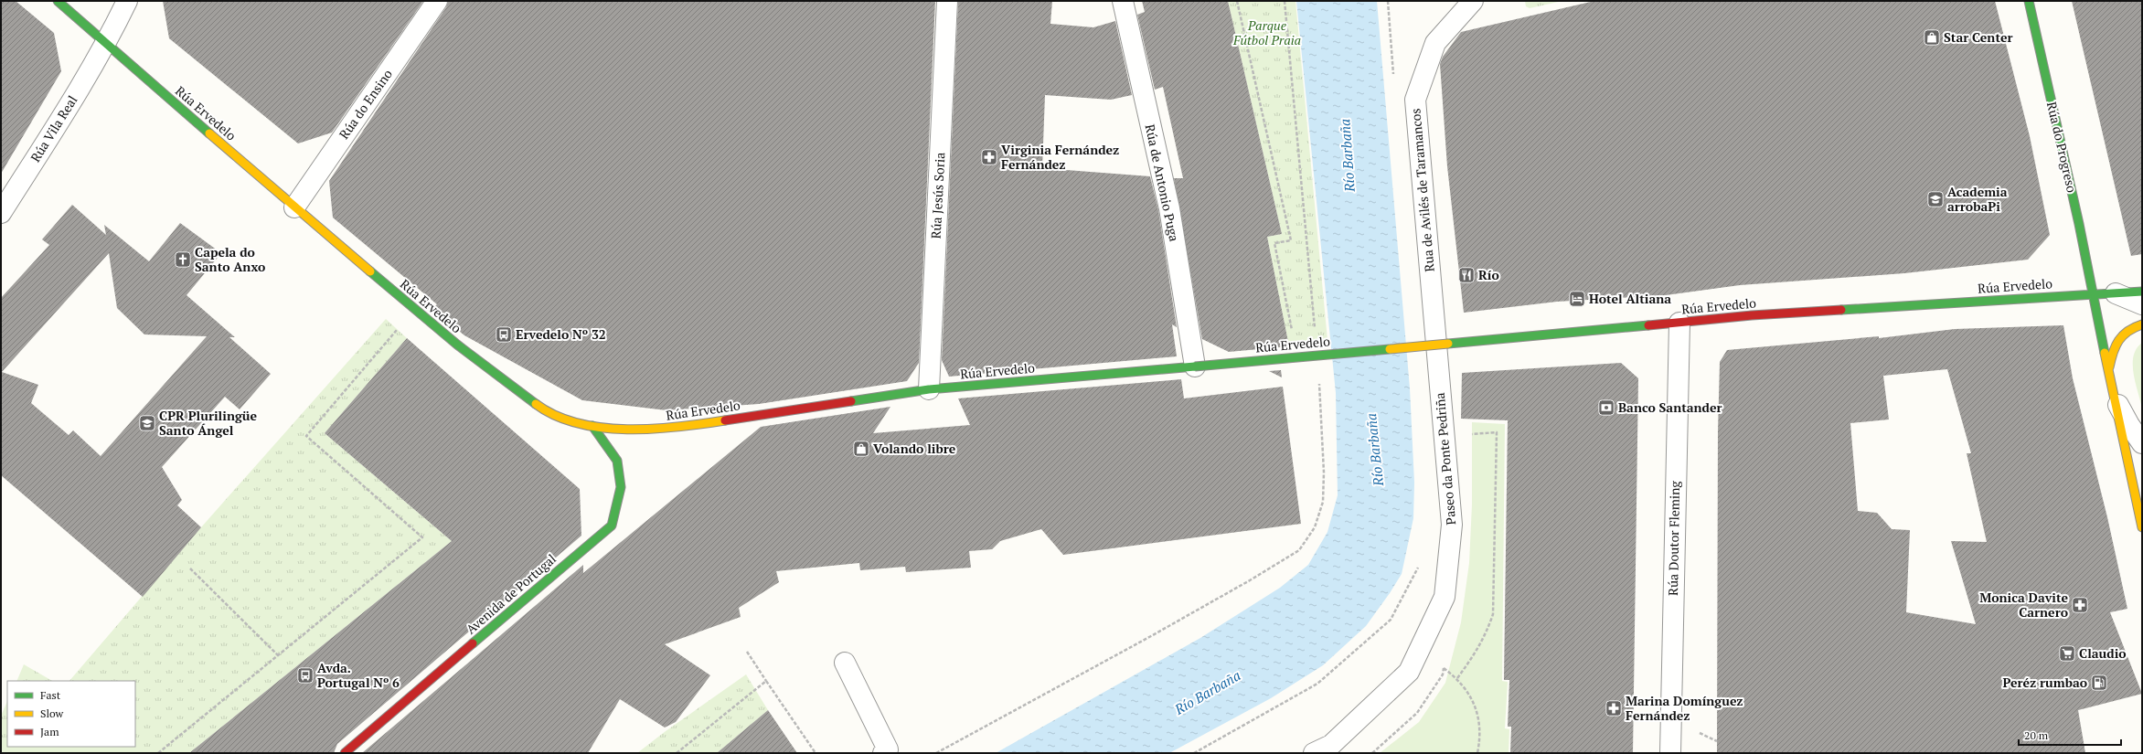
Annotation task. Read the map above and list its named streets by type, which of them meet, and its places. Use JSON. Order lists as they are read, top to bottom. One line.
{"streets":{"street":["Rúa do Ensino","Rúa Ervedelo","Rúa Vila Real","Rúa do Progreso","Rúa de Antonio Puga","Rua de Avilés de Taramancos","Rúa Jesús Soria","Paseo da Ponte Pedriña","Rúa Doutor Fleming","Avenida de Portugal"]},"crossings":[["Rúa do Ensino","Rúa Ervedelo"],["Rúa Ervedelo","Rúa Vila Real"],["Rúa Ervedelo","Rúa do Progreso"],["Rúa Ervedelo","Rúa de Antonio Puga"],["Rúa Ervedelo","Rúa Jesús Soria"],["Rúa Ervedelo","Rúa Doutor Fleming"],["Rúa Ervedelo","Avenida de Portugal"],["Rua de Avilés de Taramancos","Paseo da Ponte Pedriña"]],"water":["Río Barbaña"],"parks":["Parque Fútbol Praia"],"places":{"shop":["Star Center","Volando libre"],"pharmacy":["Virginia Fernández Fernández","Monica Davite Carnero","Marina Domínguez Fernández"],"school or university":["Academia arrobaPi","CPR Plurilingüe Santo Ángel"],"church":["Capela do Santo Anxo"],"restaurant":["Río"],"hotel":["Hotel Altiana"],"bus stop":["Ervedelo Nº 32","Avda. Portugal Nº 6"],"bank":["Banco Santander"],"supermarket":["Claudio"],"fuel station":["Peréz rumbao"]},"legend":["Fast","Slow","Jam"],"scale_bar":"20 m"}
